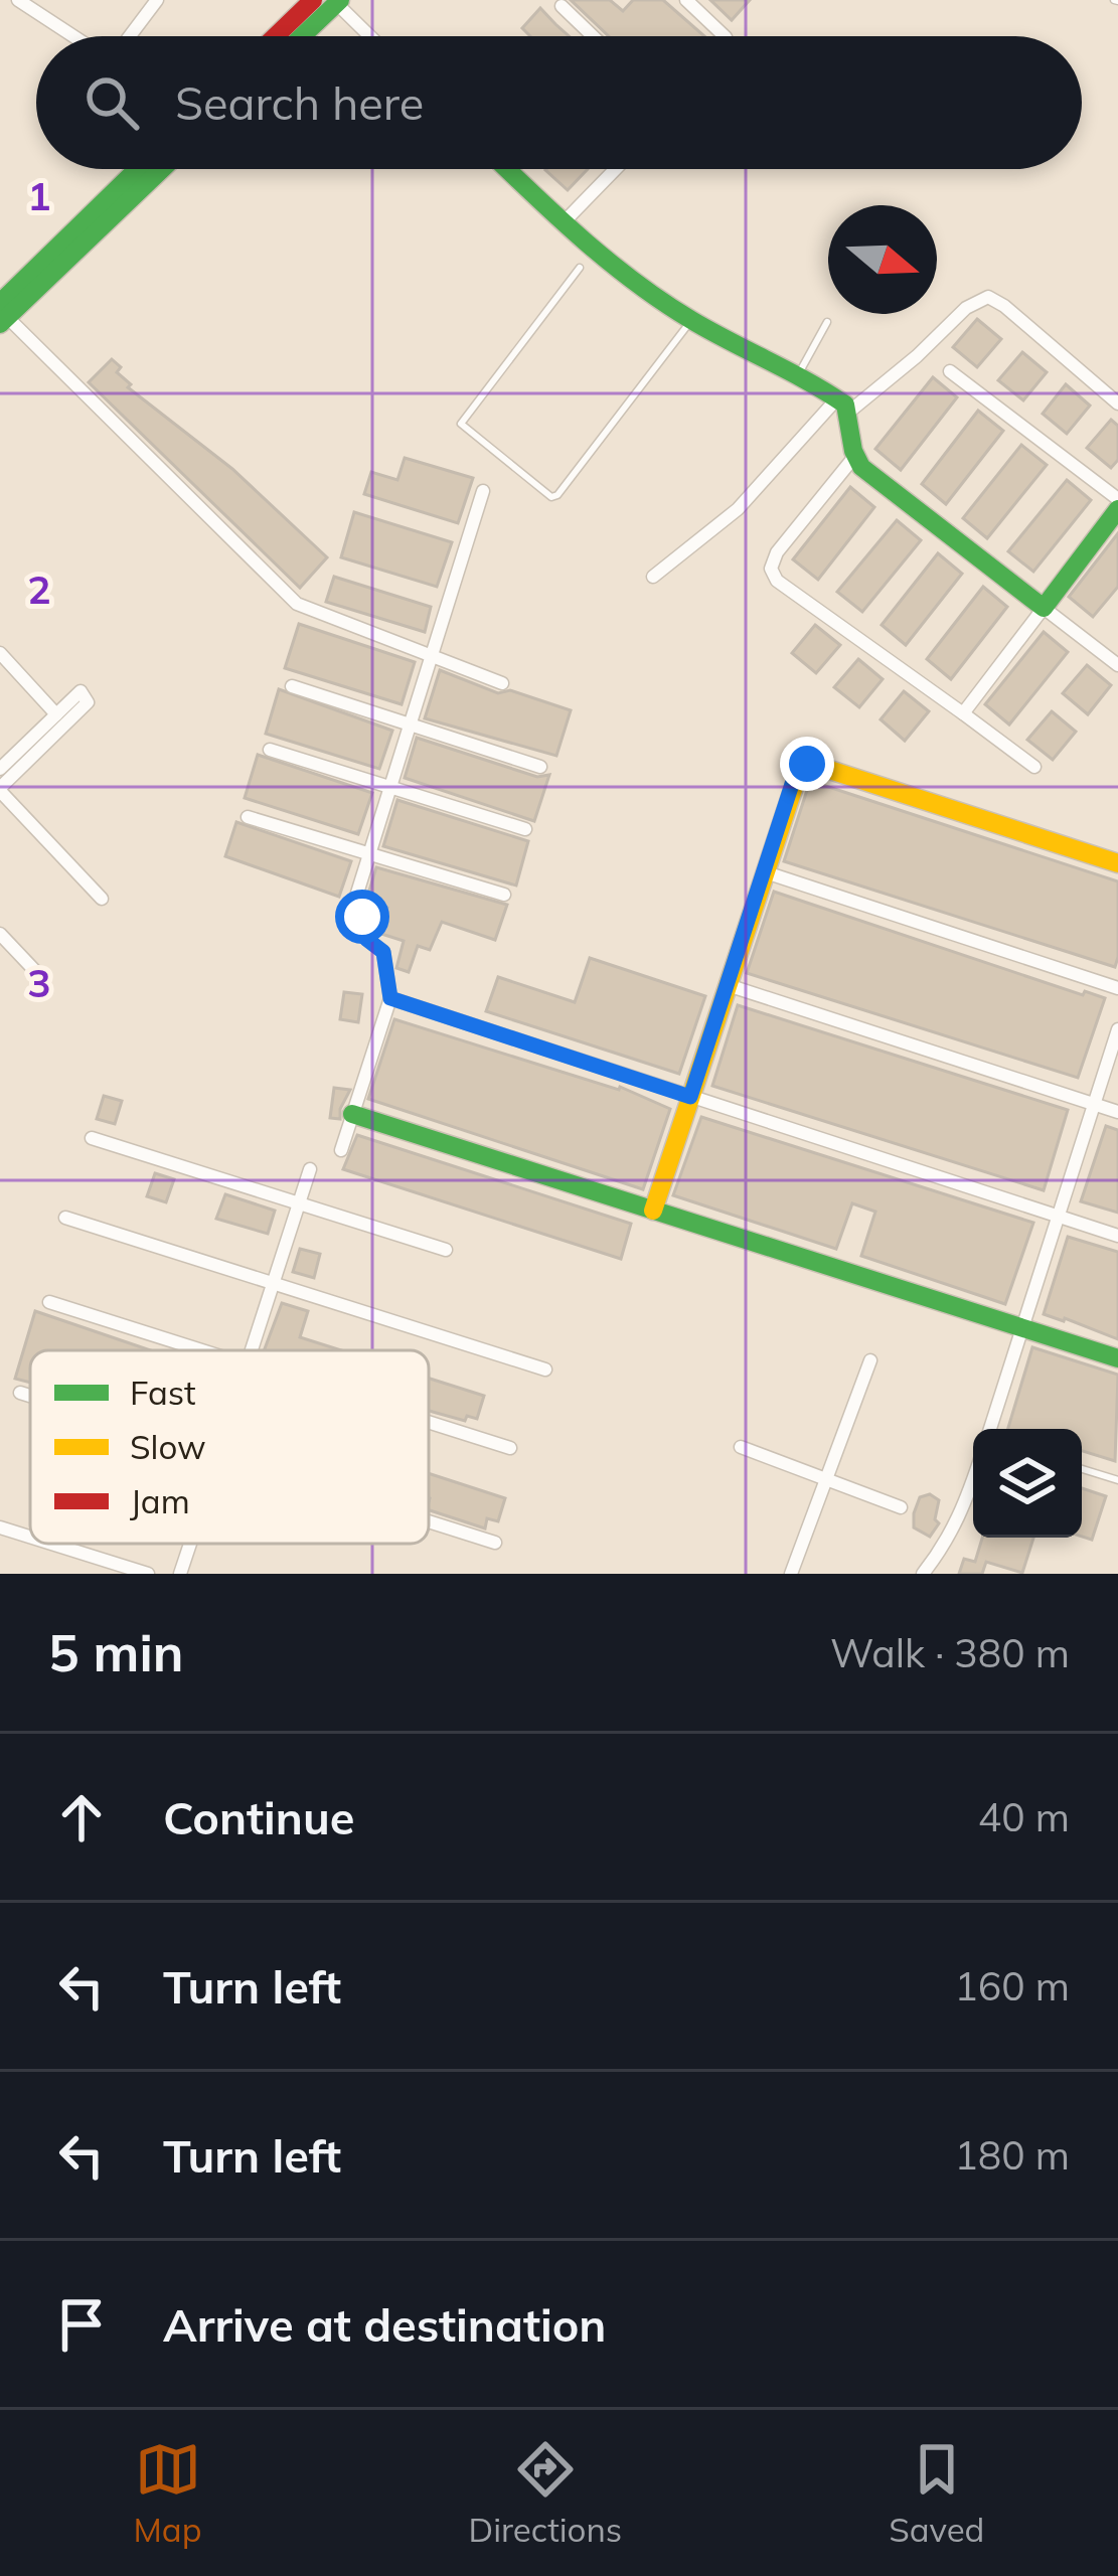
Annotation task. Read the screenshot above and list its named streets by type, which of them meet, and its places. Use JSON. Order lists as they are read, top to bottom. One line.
{"legend":["Fast","Slow","Jam"],"north":"right","page":{"search":"Search here","heading":["5 min","Walk · 380 m"],"list":[["Continue","40 m"],["Turn left","160 m"],["Turn left","180 m"],"Arrive at destination"],"nav":["Map","Directions","Saved"]},"grid":{"rows":["1","2","3"]}}
